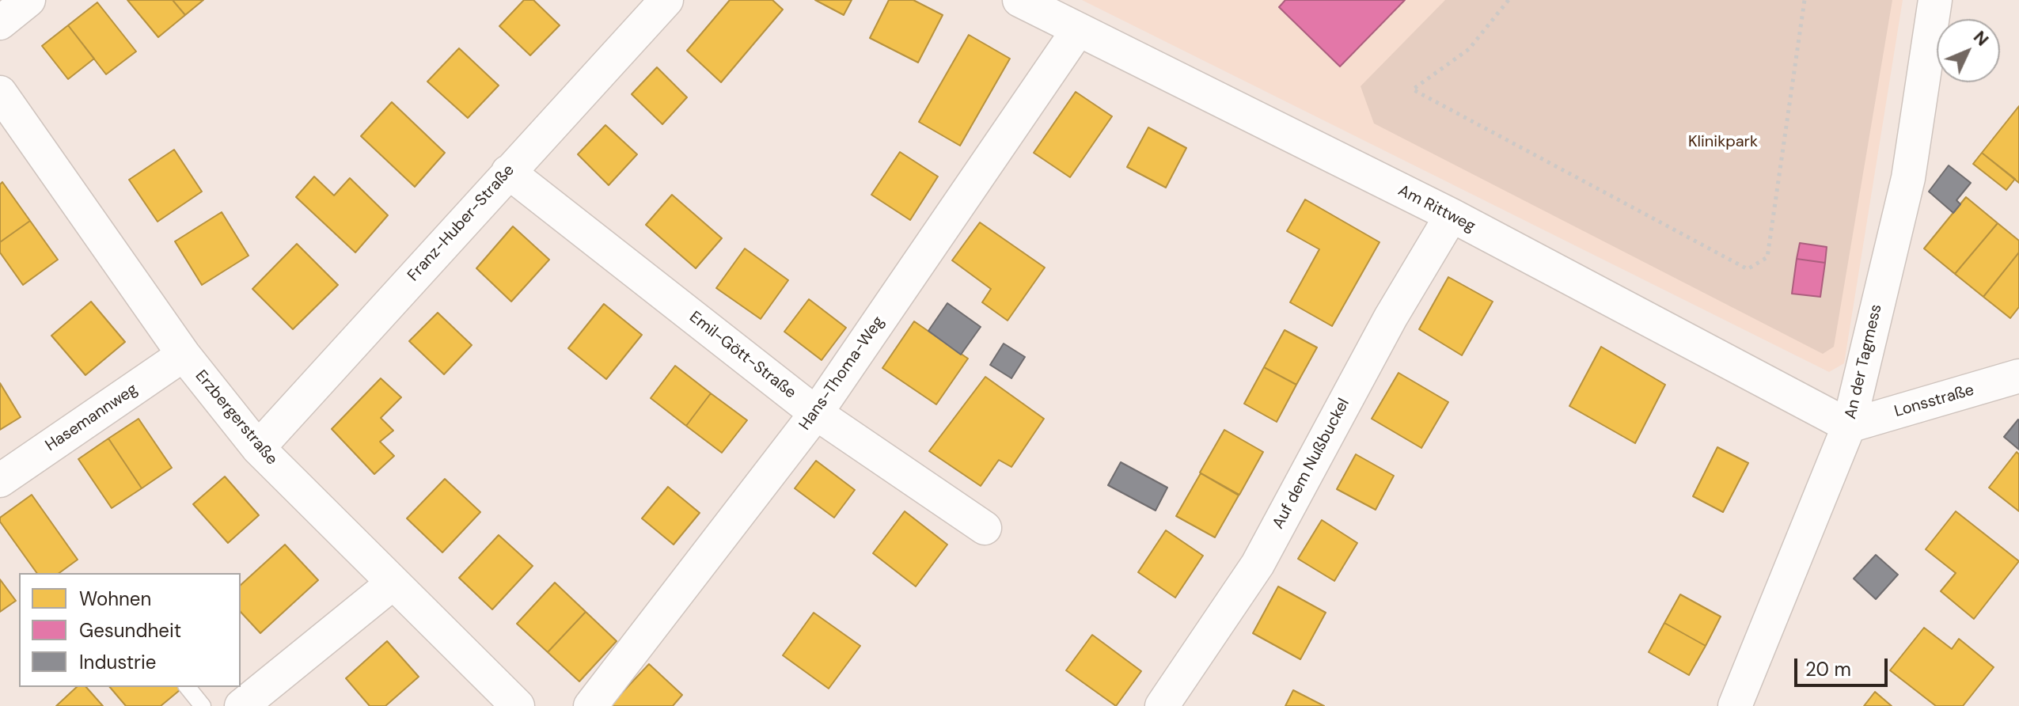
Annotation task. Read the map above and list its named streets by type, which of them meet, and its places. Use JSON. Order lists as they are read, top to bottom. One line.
{"streets":{"street":["Am Rittweg","Franz-Huber-Straße","Emil-Gött-Straße","An der Tagmess","Hans-Thoma-Weg","Lonsstraße","Hasemannweg","Erzbergerstraße","Auf dem Nußbuckel"]},"crossings":[["Am Rittweg","An der Tagmess"],["Am Rittweg","Hans-Thoma-Weg"],["Am Rittweg","Lonsstraße"],["Am Rittweg","Auf dem Nußbuckel"],["Franz-Huber-Straße","Emil-Gött-Straße"],["Franz-Huber-Straße","Erzbergerstraße"],["Emil-Gött-Straße","Hans-Thoma-Weg"],["An der Tagmess","Lonsstraße"],["Hasemannweg","Erzbergerstraße"]],"parks":["Klinikpark"],"legend":["Wohnen","Gesundheit","Industrie"],"scale_bar":"20 m","north":"top right"}
